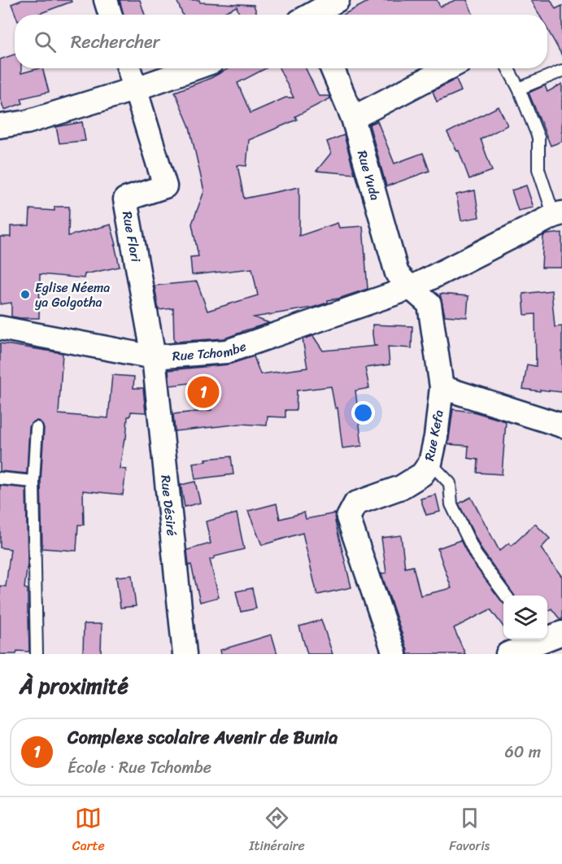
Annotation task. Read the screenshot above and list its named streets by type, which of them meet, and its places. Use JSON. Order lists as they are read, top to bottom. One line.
{"streets":{"street":["Rue Yuda","Rue Flori","Rue Tchombe","Rue Kefa","Rue Désiré"]},"crossings":[["Rue Yuda","Rue Tchombe"],["Rue Yuda","Rue Kefa"],["Rue Flori","Rue Tchombe"],["Rue Flori","Rue Désiré"],["Rue Tchombe","Rue Kefa"],["Rue Tchombe","Rue Désiré"]],"places":["Eglise Néema ya Golgotha"],"page":{"search":"Rechercher","pins":"1","heading":"À proximité","list":[{"mark":"1","name":"Complexe scolaire Avenir de Bunia","note":"École · Rue Tchombe","value":"60 m"}],"nav":["Carte","Itinéraire","Favoris"]}}
